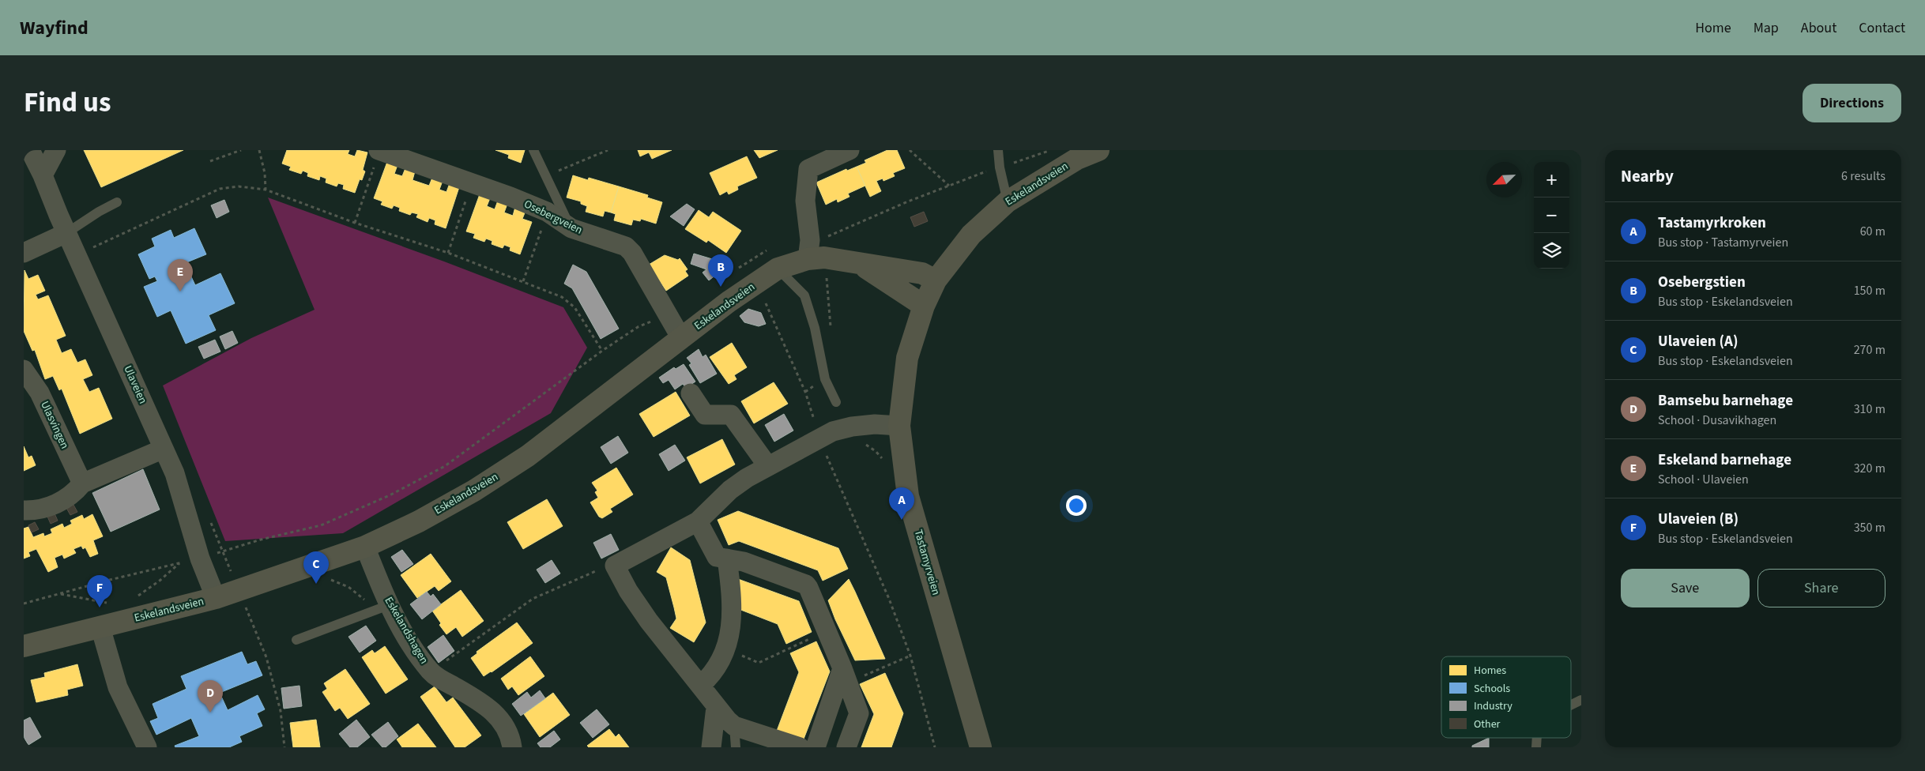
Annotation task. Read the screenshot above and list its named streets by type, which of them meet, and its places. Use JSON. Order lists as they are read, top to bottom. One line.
{"streets":{"main road":["Eskelandsveien","Tastamyrveien"],"street":["Osebergveien","Ulaveien","Ulasvingen","Eskelandshagen"]},"crossings":[["Eskelandsveien","Osebergveien"],["Eskelandsveien","Ulaveien"],["Eskelandsveien","Tastamyrveien"],["Eskelandsveien","Eskelandshagen"]],"legend":["Homes","Schools","Industry","Other"],"north":"bottom left","page":{"header":"Wayfind","nav":["Home","Map","About","Contact"],"title":"Find us","buttons":["Directions",["Save","Share"]],"heading":["Nearby","6 results"],"map_buttons":["+","−"],"list":[{"mark":"A","name":"Tastamyrkroken","note":"Bus stop · Tastamyrveien","value":"60 m"},{"mark":"B","name":"Osebergstien","note":"Bus stop · Eskelandsveien","value":"150 m"},{"mark":"C","name":"Ulaveien (A)","note":"Bus stop · Eskelandsveien","value":"270 m"},{"mark":"D","name":"Bamsebu barnehage","note":"School · Dusavikhagen","value":"310 m"},{"mark":"E","name":"Eskeland barnehage","note":"School · Ulaveien","value":"320 m"},{"mark":"F","name":"Ulaveien (B)","note":"Bus stop · Eskelandsveien","value":"350 m"}],"pins":["B","E","A","C","F","D"]}}
